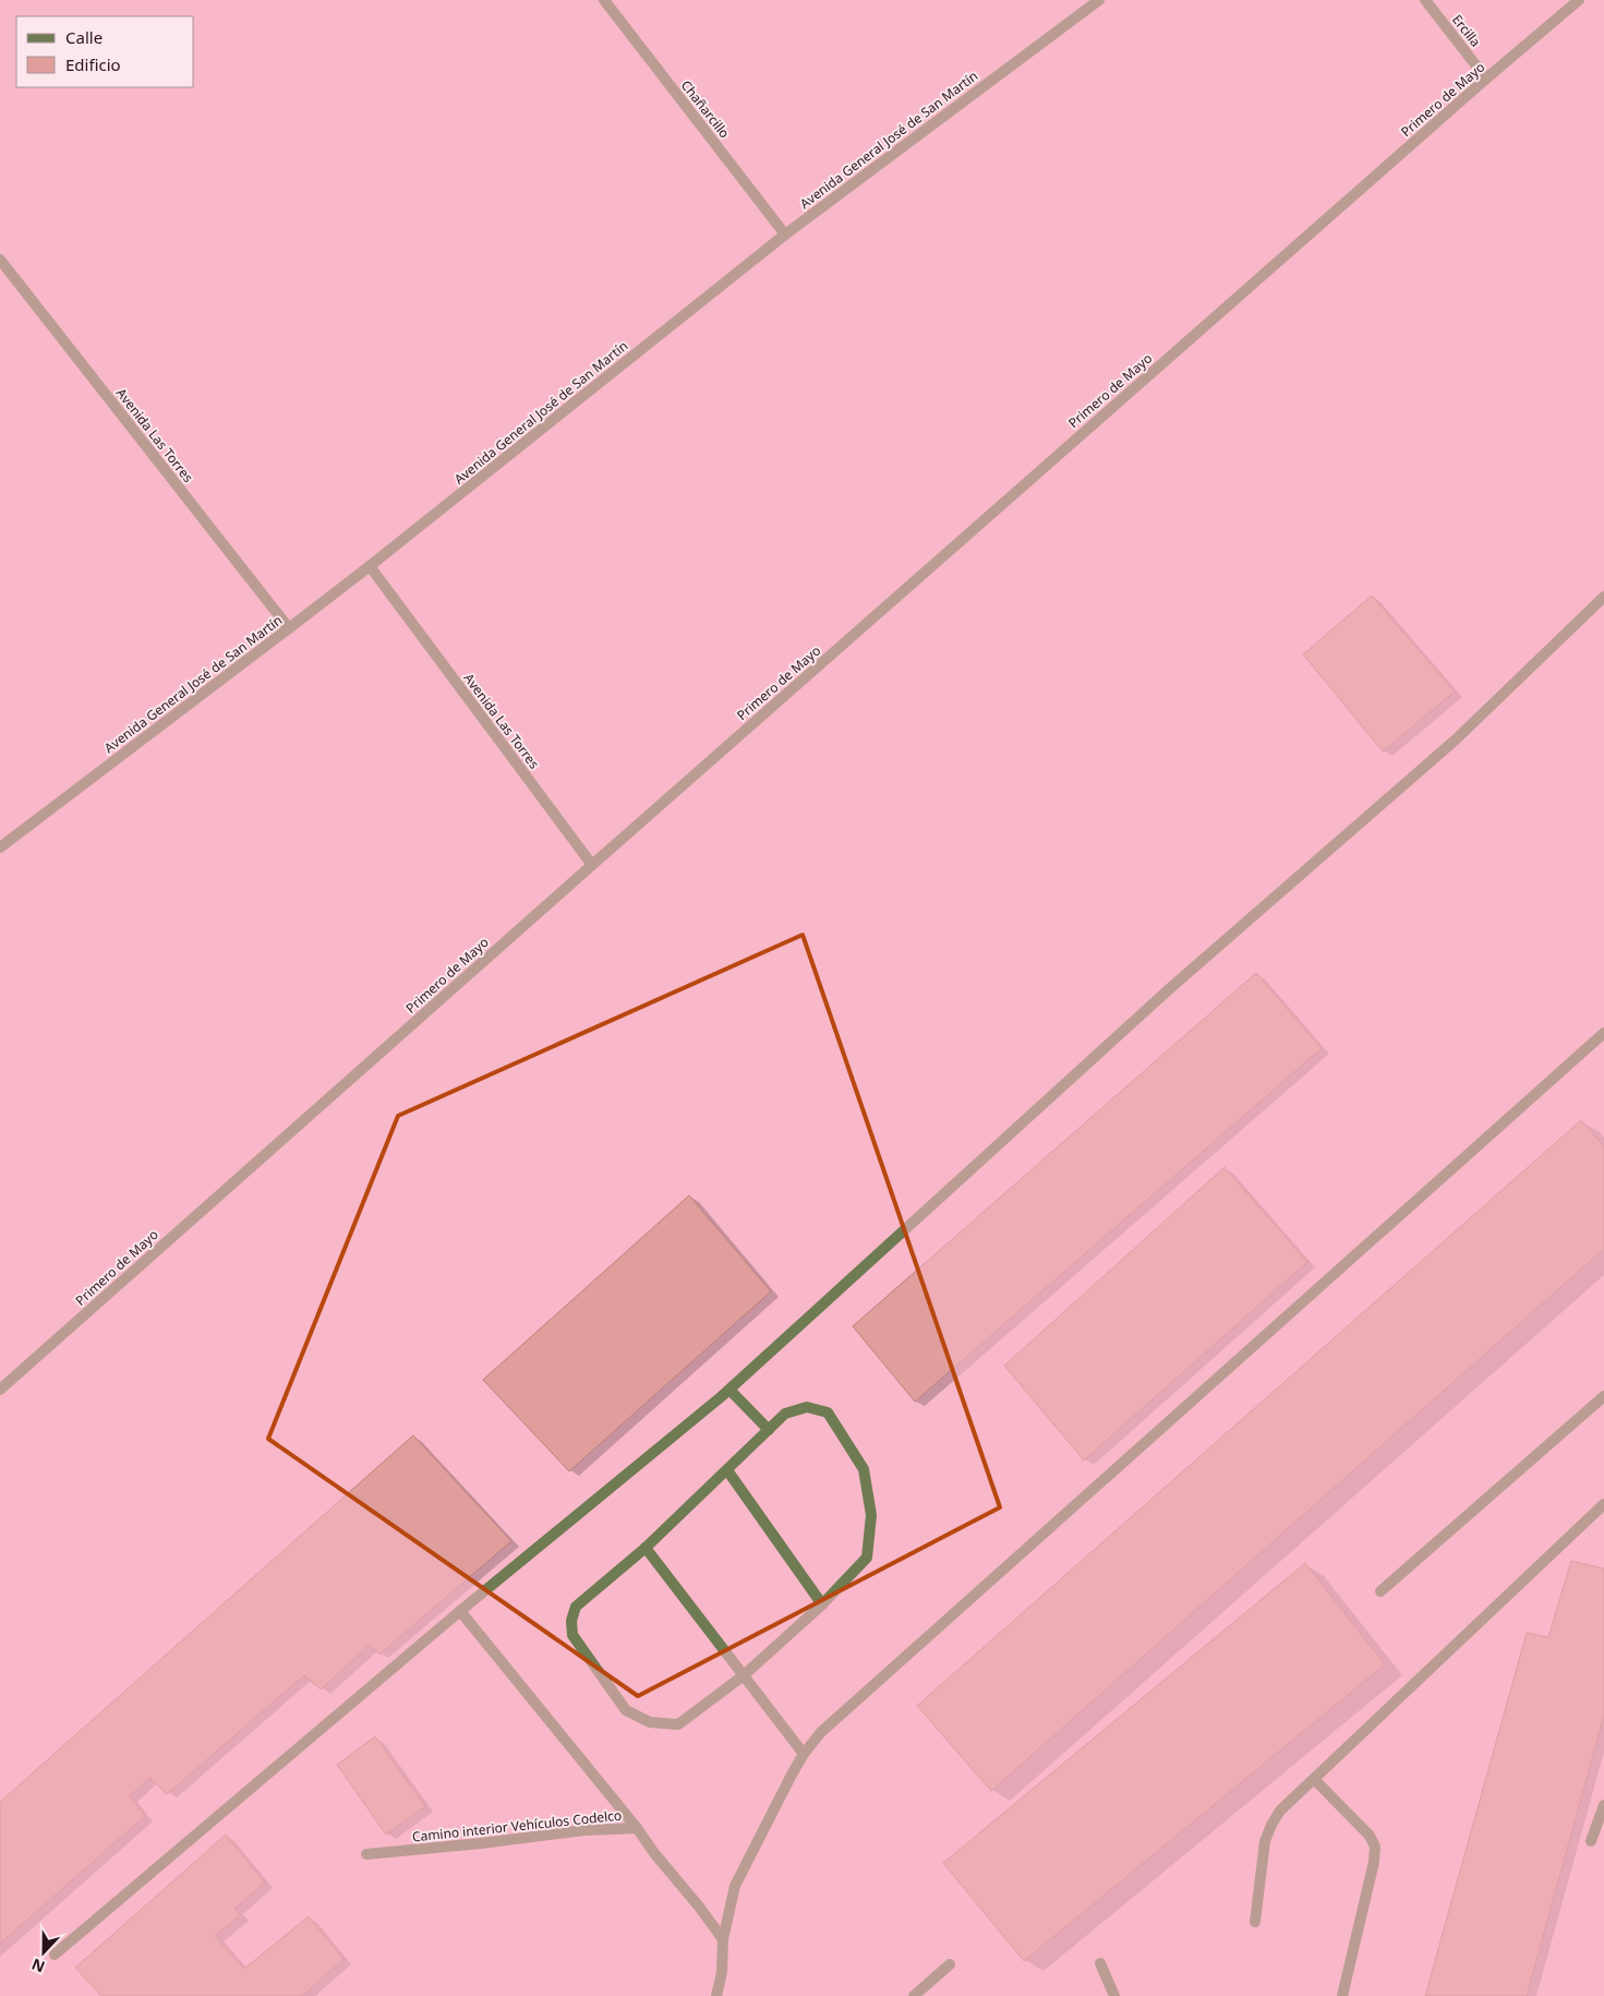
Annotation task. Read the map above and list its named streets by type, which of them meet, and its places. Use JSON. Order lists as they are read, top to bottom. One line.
{"streets":{"street":["Ercilla","Primero de Mayo","Chañarcillo","Avenida General José de San Martín","Avenida Las Torres","Camino interior Vehículos Codelco"]},"crossings":[["Ercilla","Primero de Mayo"],["Primero de Mayo","Avenida Las Torres"],["Chañarcillo","Avenida General José de San Martín"],["Avenida General José de San Martín","Avenida Las Torres"]],"legend":["Calle","Edificio"],"north":"bottom"}
